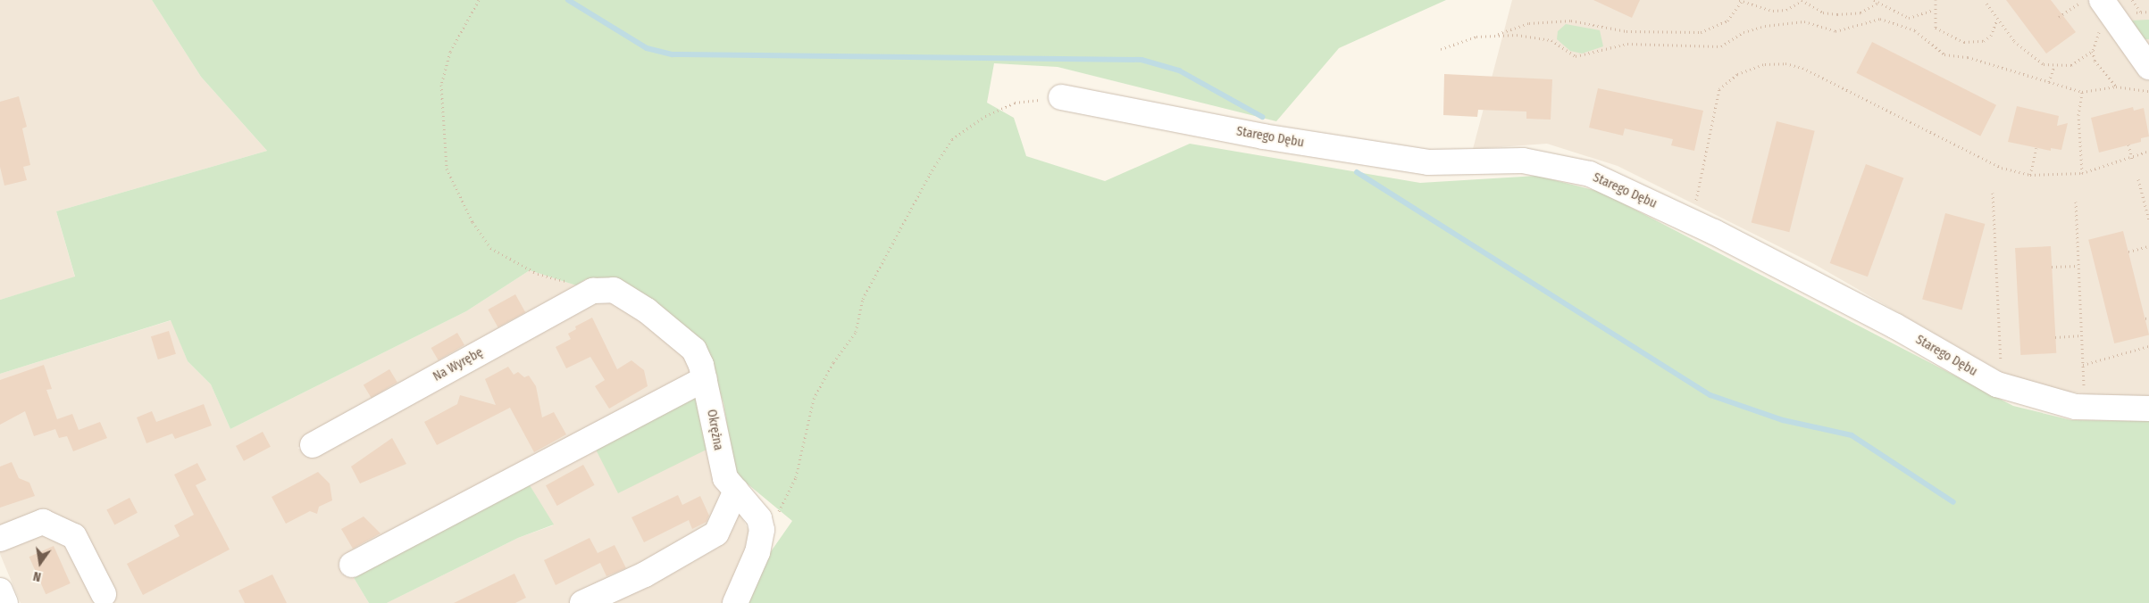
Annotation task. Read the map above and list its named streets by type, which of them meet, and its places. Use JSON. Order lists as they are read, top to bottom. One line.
{"streets":{"street":["Starego Dębu","Na Wyrębę","Okrężna"]},"crossings":[["Na Wyrębę","Okrężna"]],"north":"bottom"}
